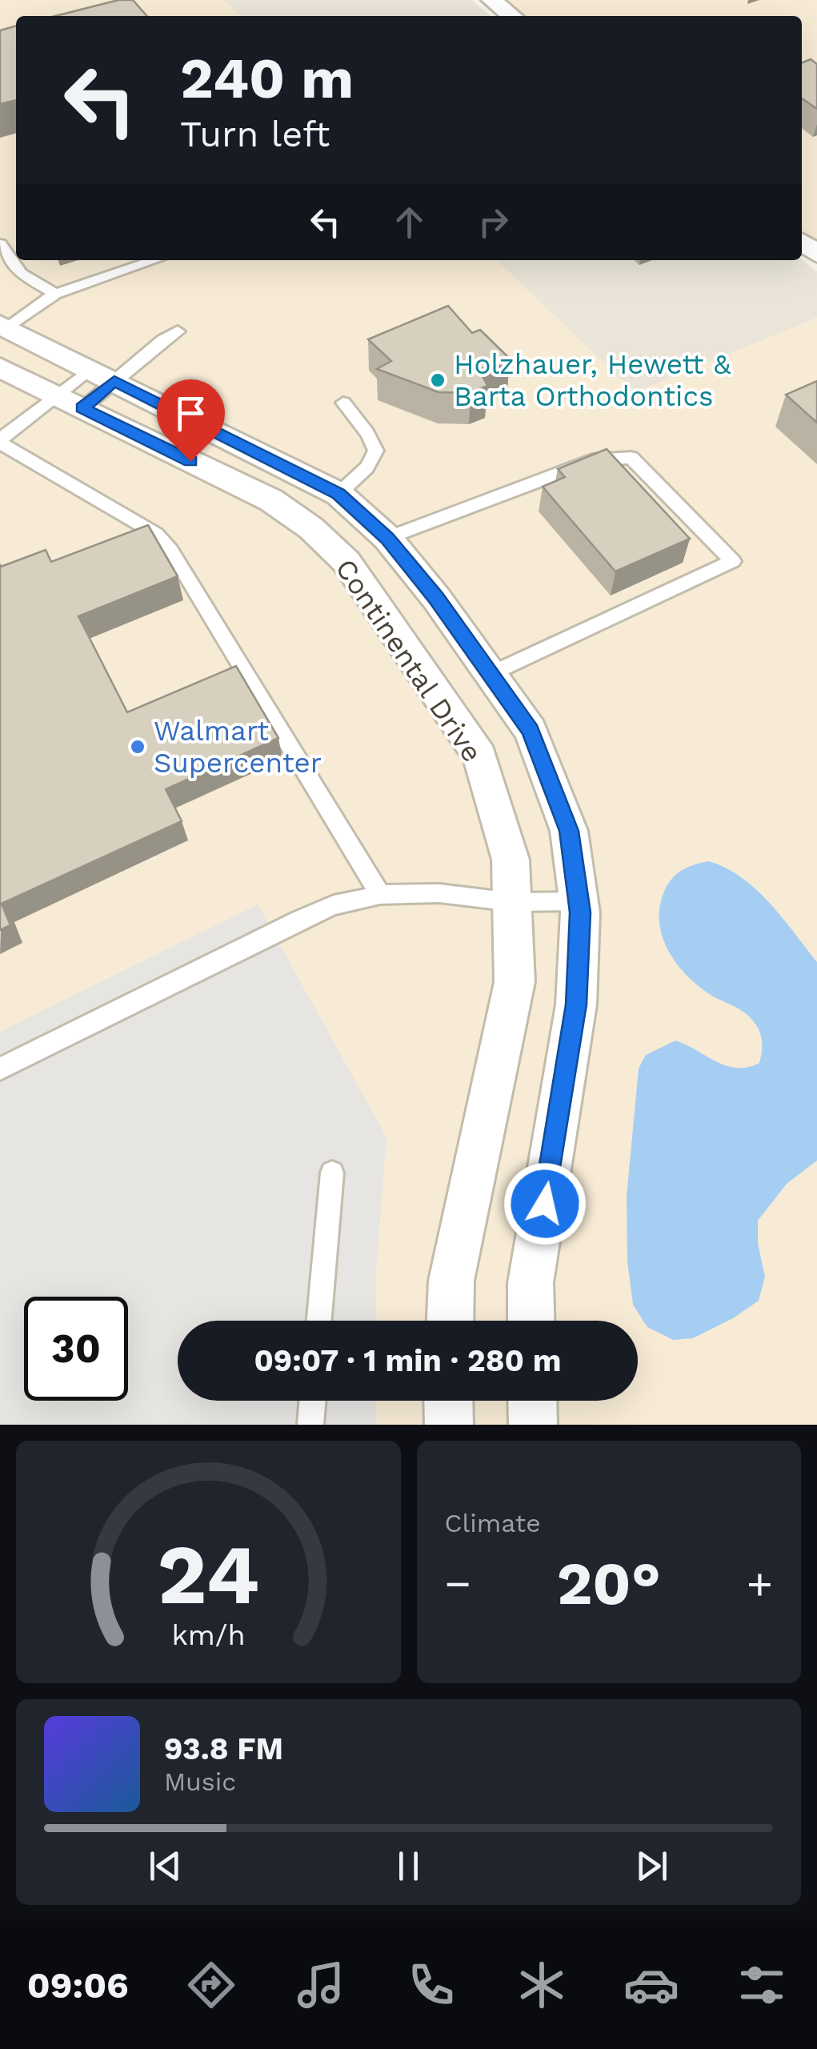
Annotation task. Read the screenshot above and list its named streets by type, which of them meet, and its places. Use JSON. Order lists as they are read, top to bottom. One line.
{"streets":{"street":["Continental Drive"]},"places":["Holzhauer, Hewett & Barta Orthodontics","Walmart Supercenter"],"page":{"turn":["240 m","Turn left"],"limit":"30","trip":"09:07 · 1 min · 280 m","tile":"Climate","heat":["−","20°","+"],"song":["93.8 FM","Music"],"tabs":"09:06","gauge":["24","km/h"]}}
